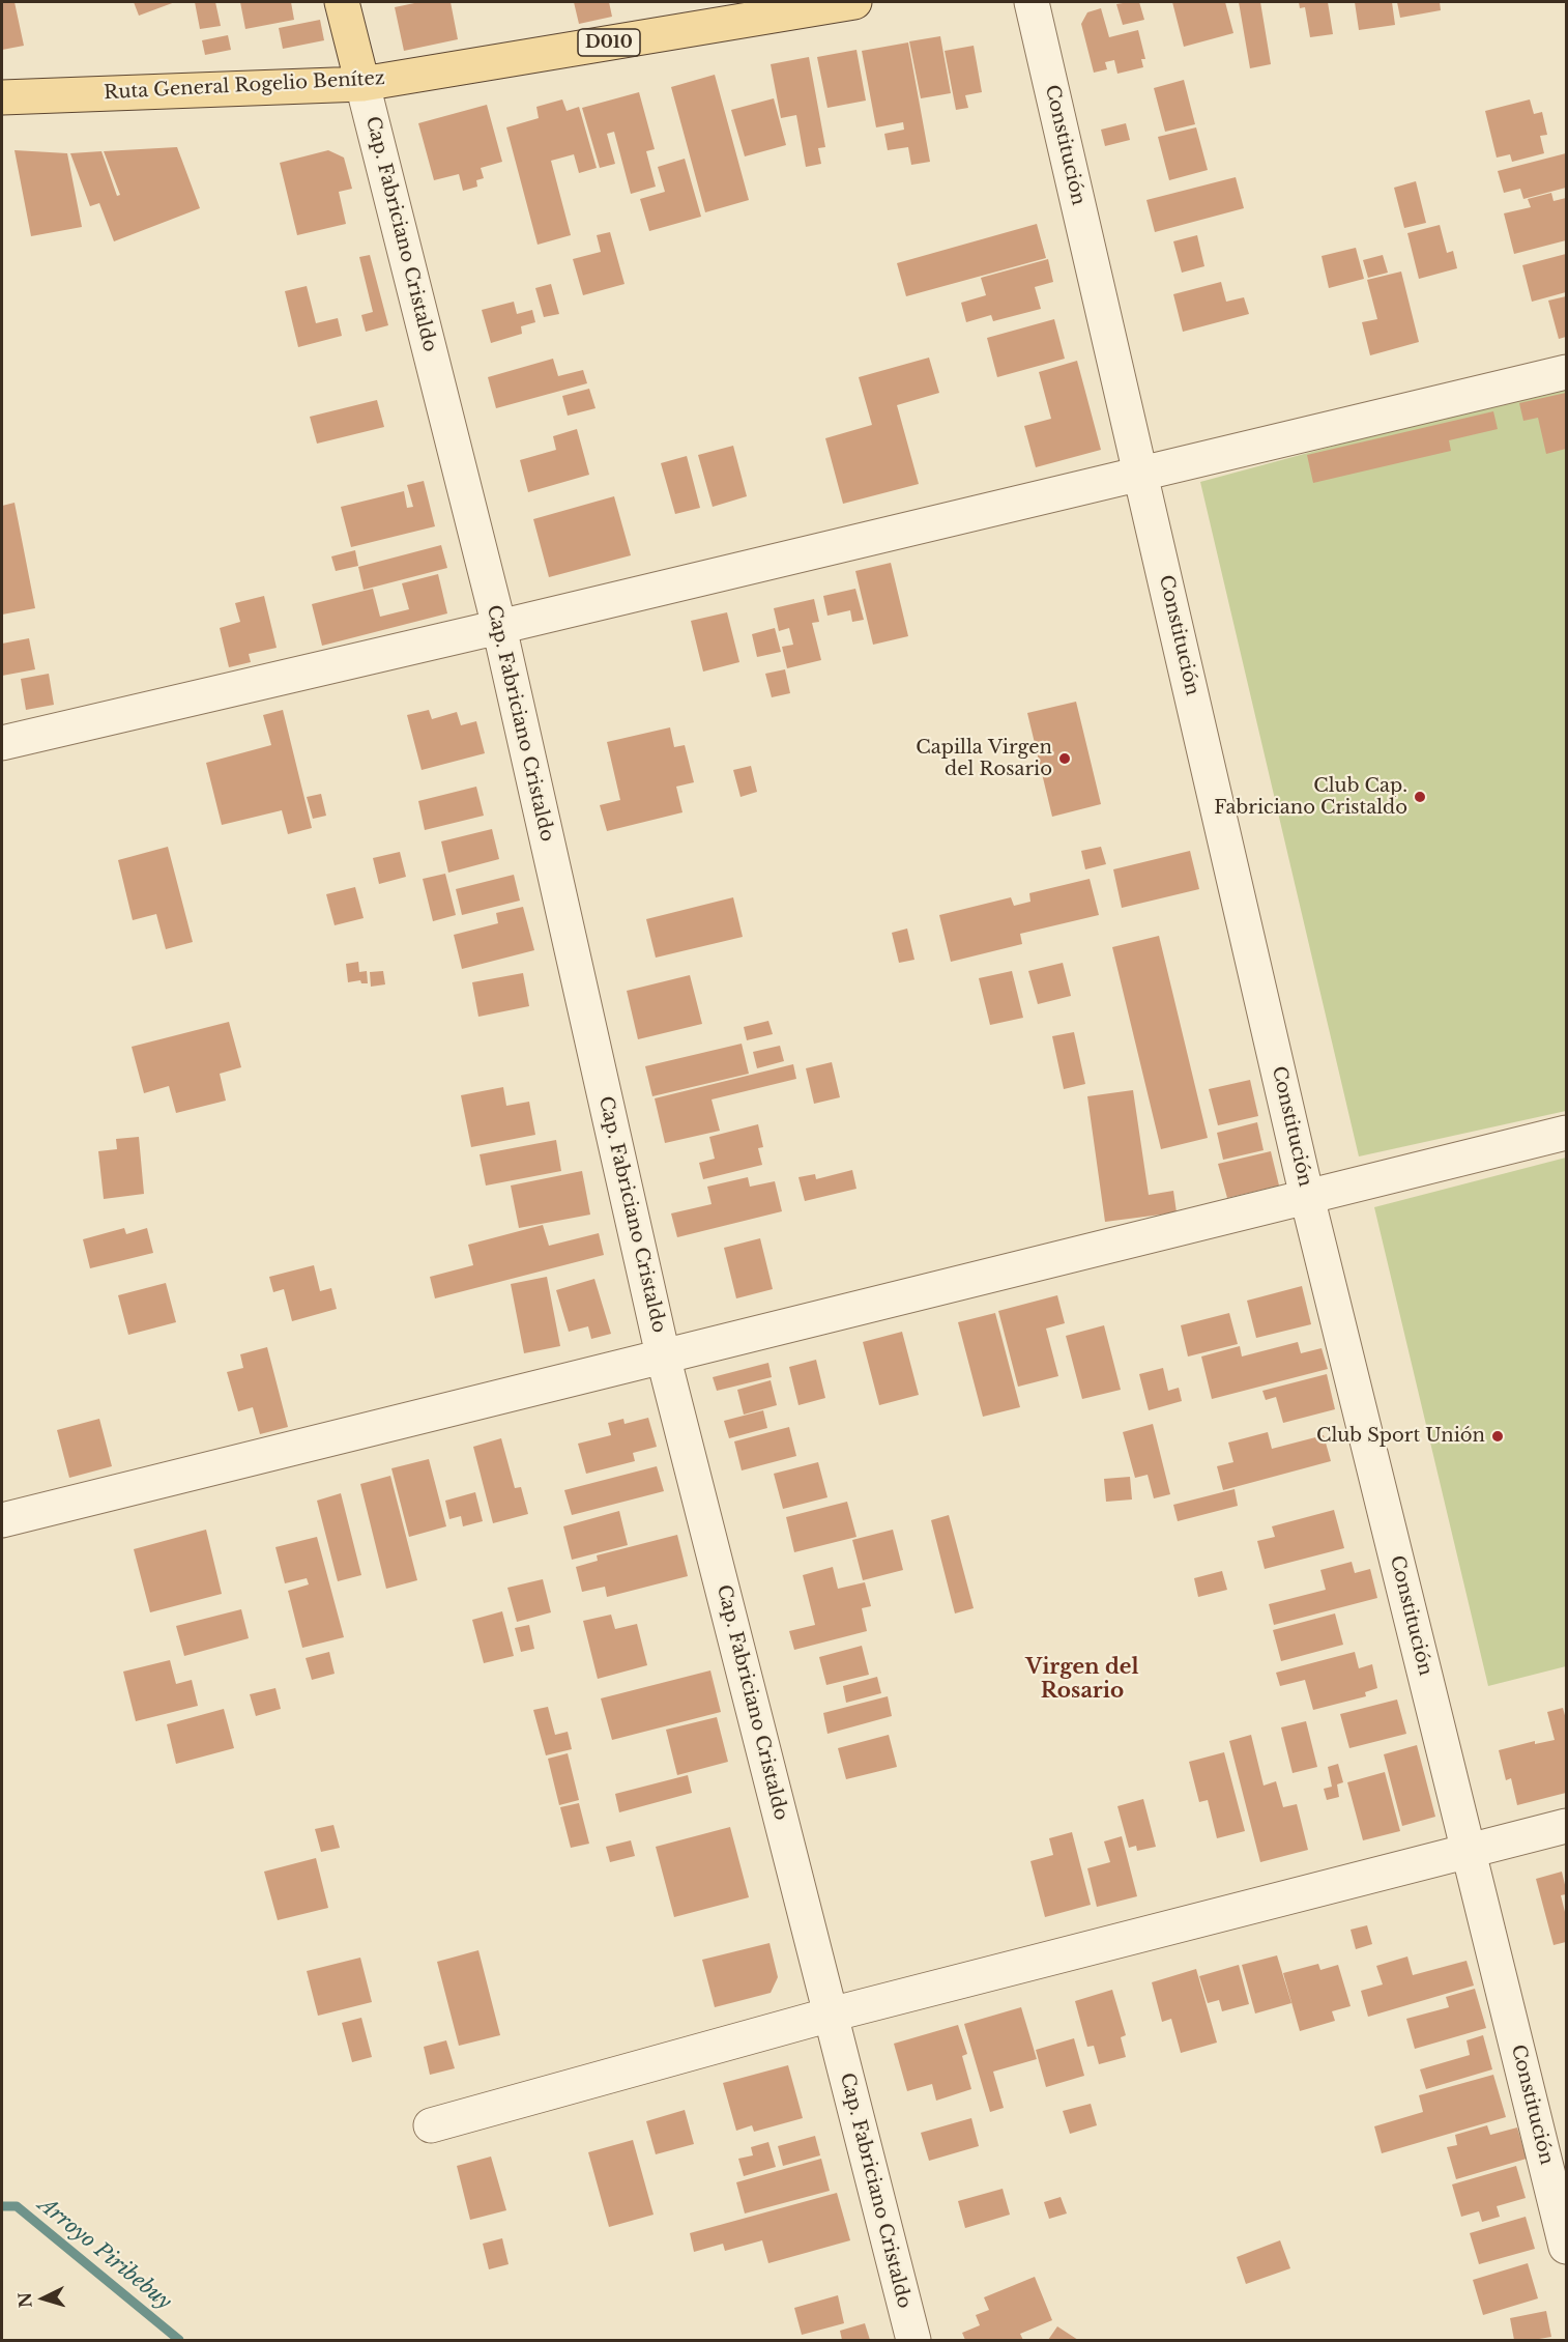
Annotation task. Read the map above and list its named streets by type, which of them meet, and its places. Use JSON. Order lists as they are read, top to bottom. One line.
{"streets":{"main road":["D010","Ruta General Rogelio Benítez"],"street":["Constitución","Cap. Fabriciano Cristaldo"]},"crossings":[["Ruta General Rogelio Benítez","Cap. Fabriciano Cristaldo"]],"districts":["Virgen del Rosario"],"water":["Arroyo Piribebuy"],"places":["Capilla Virgen del Rosario","Club Cap. Fabriciano Cristaldo","Club Sport Unión"],"north":"left"}
